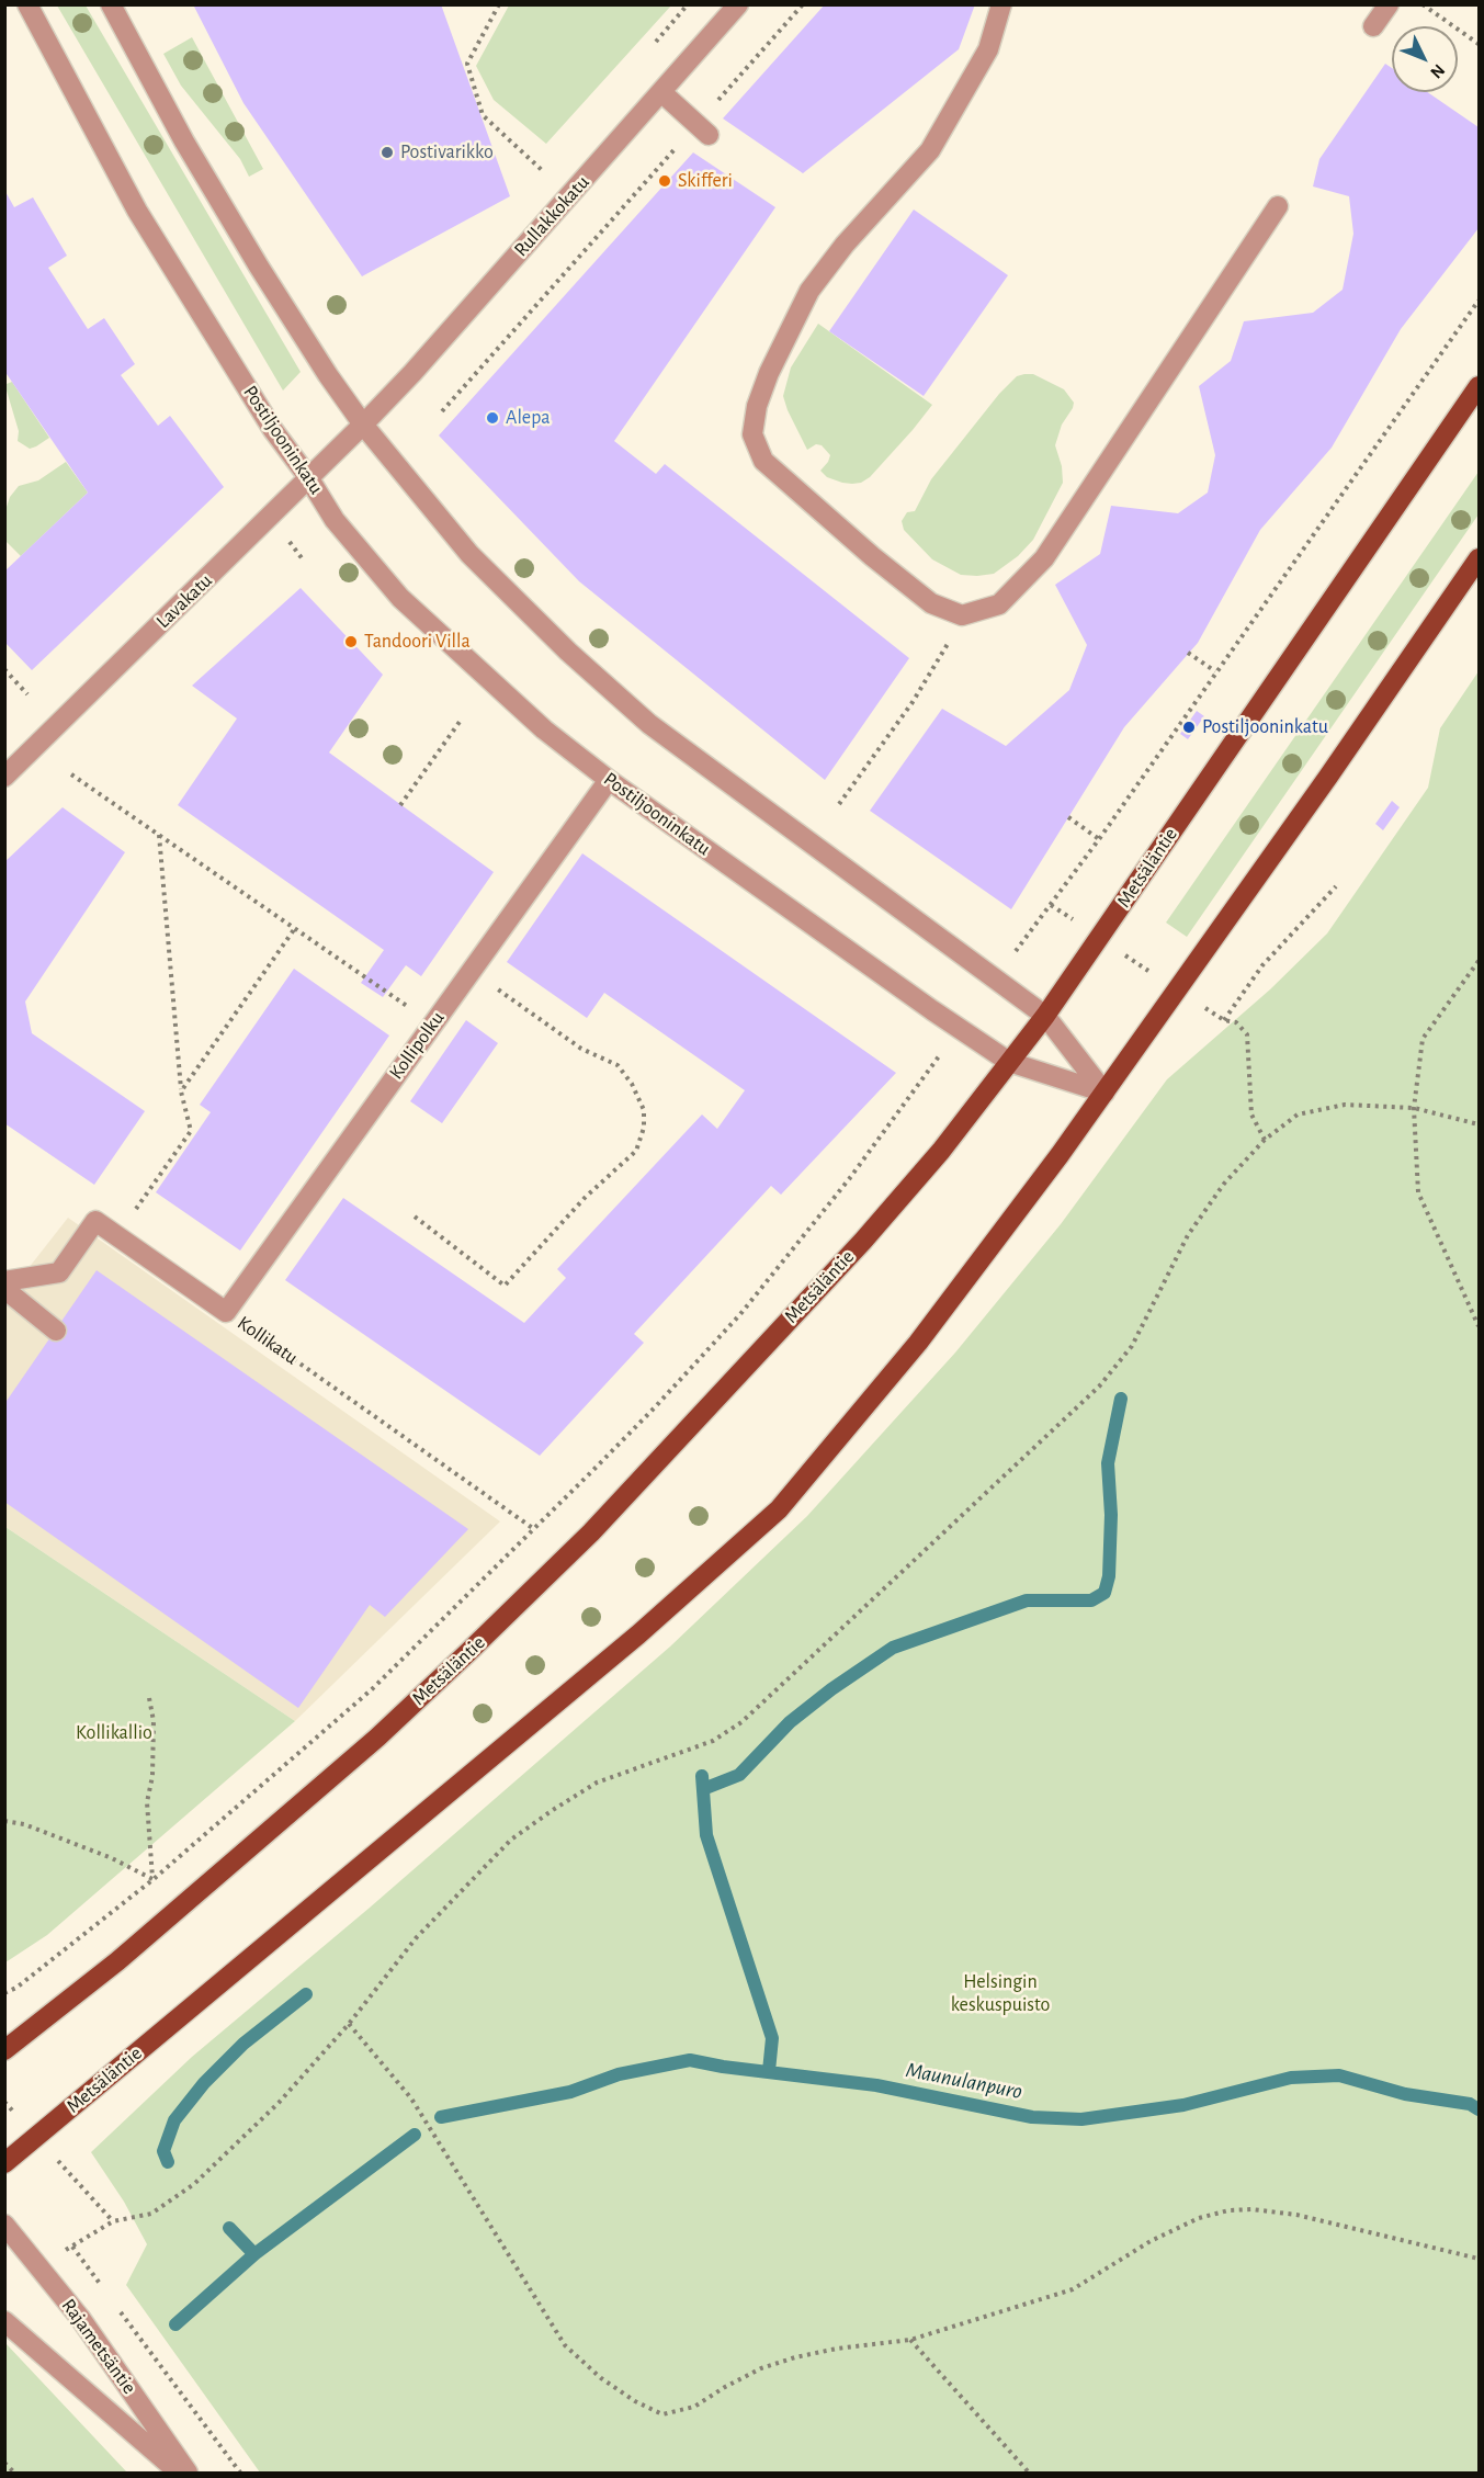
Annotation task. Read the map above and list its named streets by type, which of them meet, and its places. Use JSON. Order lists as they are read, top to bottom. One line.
{"streets":{"main road":["Metsäläntie"],"street":["Rullakkokatu","Postiljooninkatu","Lavakatu","Kollipolku","Kollikatu","Rajametsäntie"]},"crossings":[["Rullakkokatu","Lavakatu"],["Postiljooninkatu","Lavakatu"],["Postiljooninkatu","Metsäläntie"],["Postiljooninkatu","Kollipolku"],["Kollipolku","Kollikatu"]],"water":["Maunulanpuro"],"parks":["Kollikallio","Helsingin keskuspuisto"],"places":["Postivarikko","Skifferi","Alepa","Tandoori Villa","Postiljooninkatu"],"north":"bottom right"}
